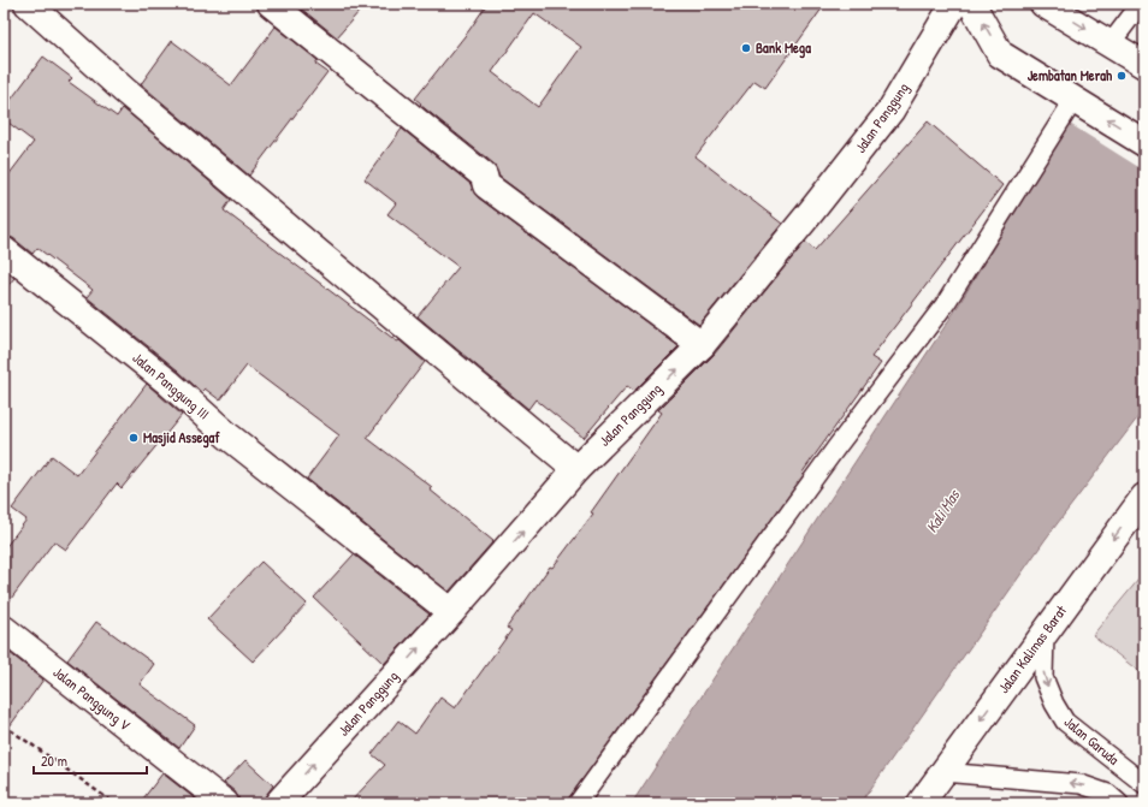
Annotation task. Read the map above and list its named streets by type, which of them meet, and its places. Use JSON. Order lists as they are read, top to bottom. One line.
{"streets":{"street":["Jalan Panggung","Jalan Panggung III","Jalan Kalimas Barat","Jalan Panggung V"],"lane":["Jalan Garuda"]},"crossings":[["Jalan Panggung","Jalan Panggung III"],["Jalan Kalimas Barat","Jalan Garuda"]],"one_way":["Jalan Panggung","Jalan Kalimas Barat","Jalan Garuda"],"water":["Kali Mas"],"places":["Bank Mega","Jembatan Merah","Masjid Assegaf"],"scale_bar":"20 m"}
